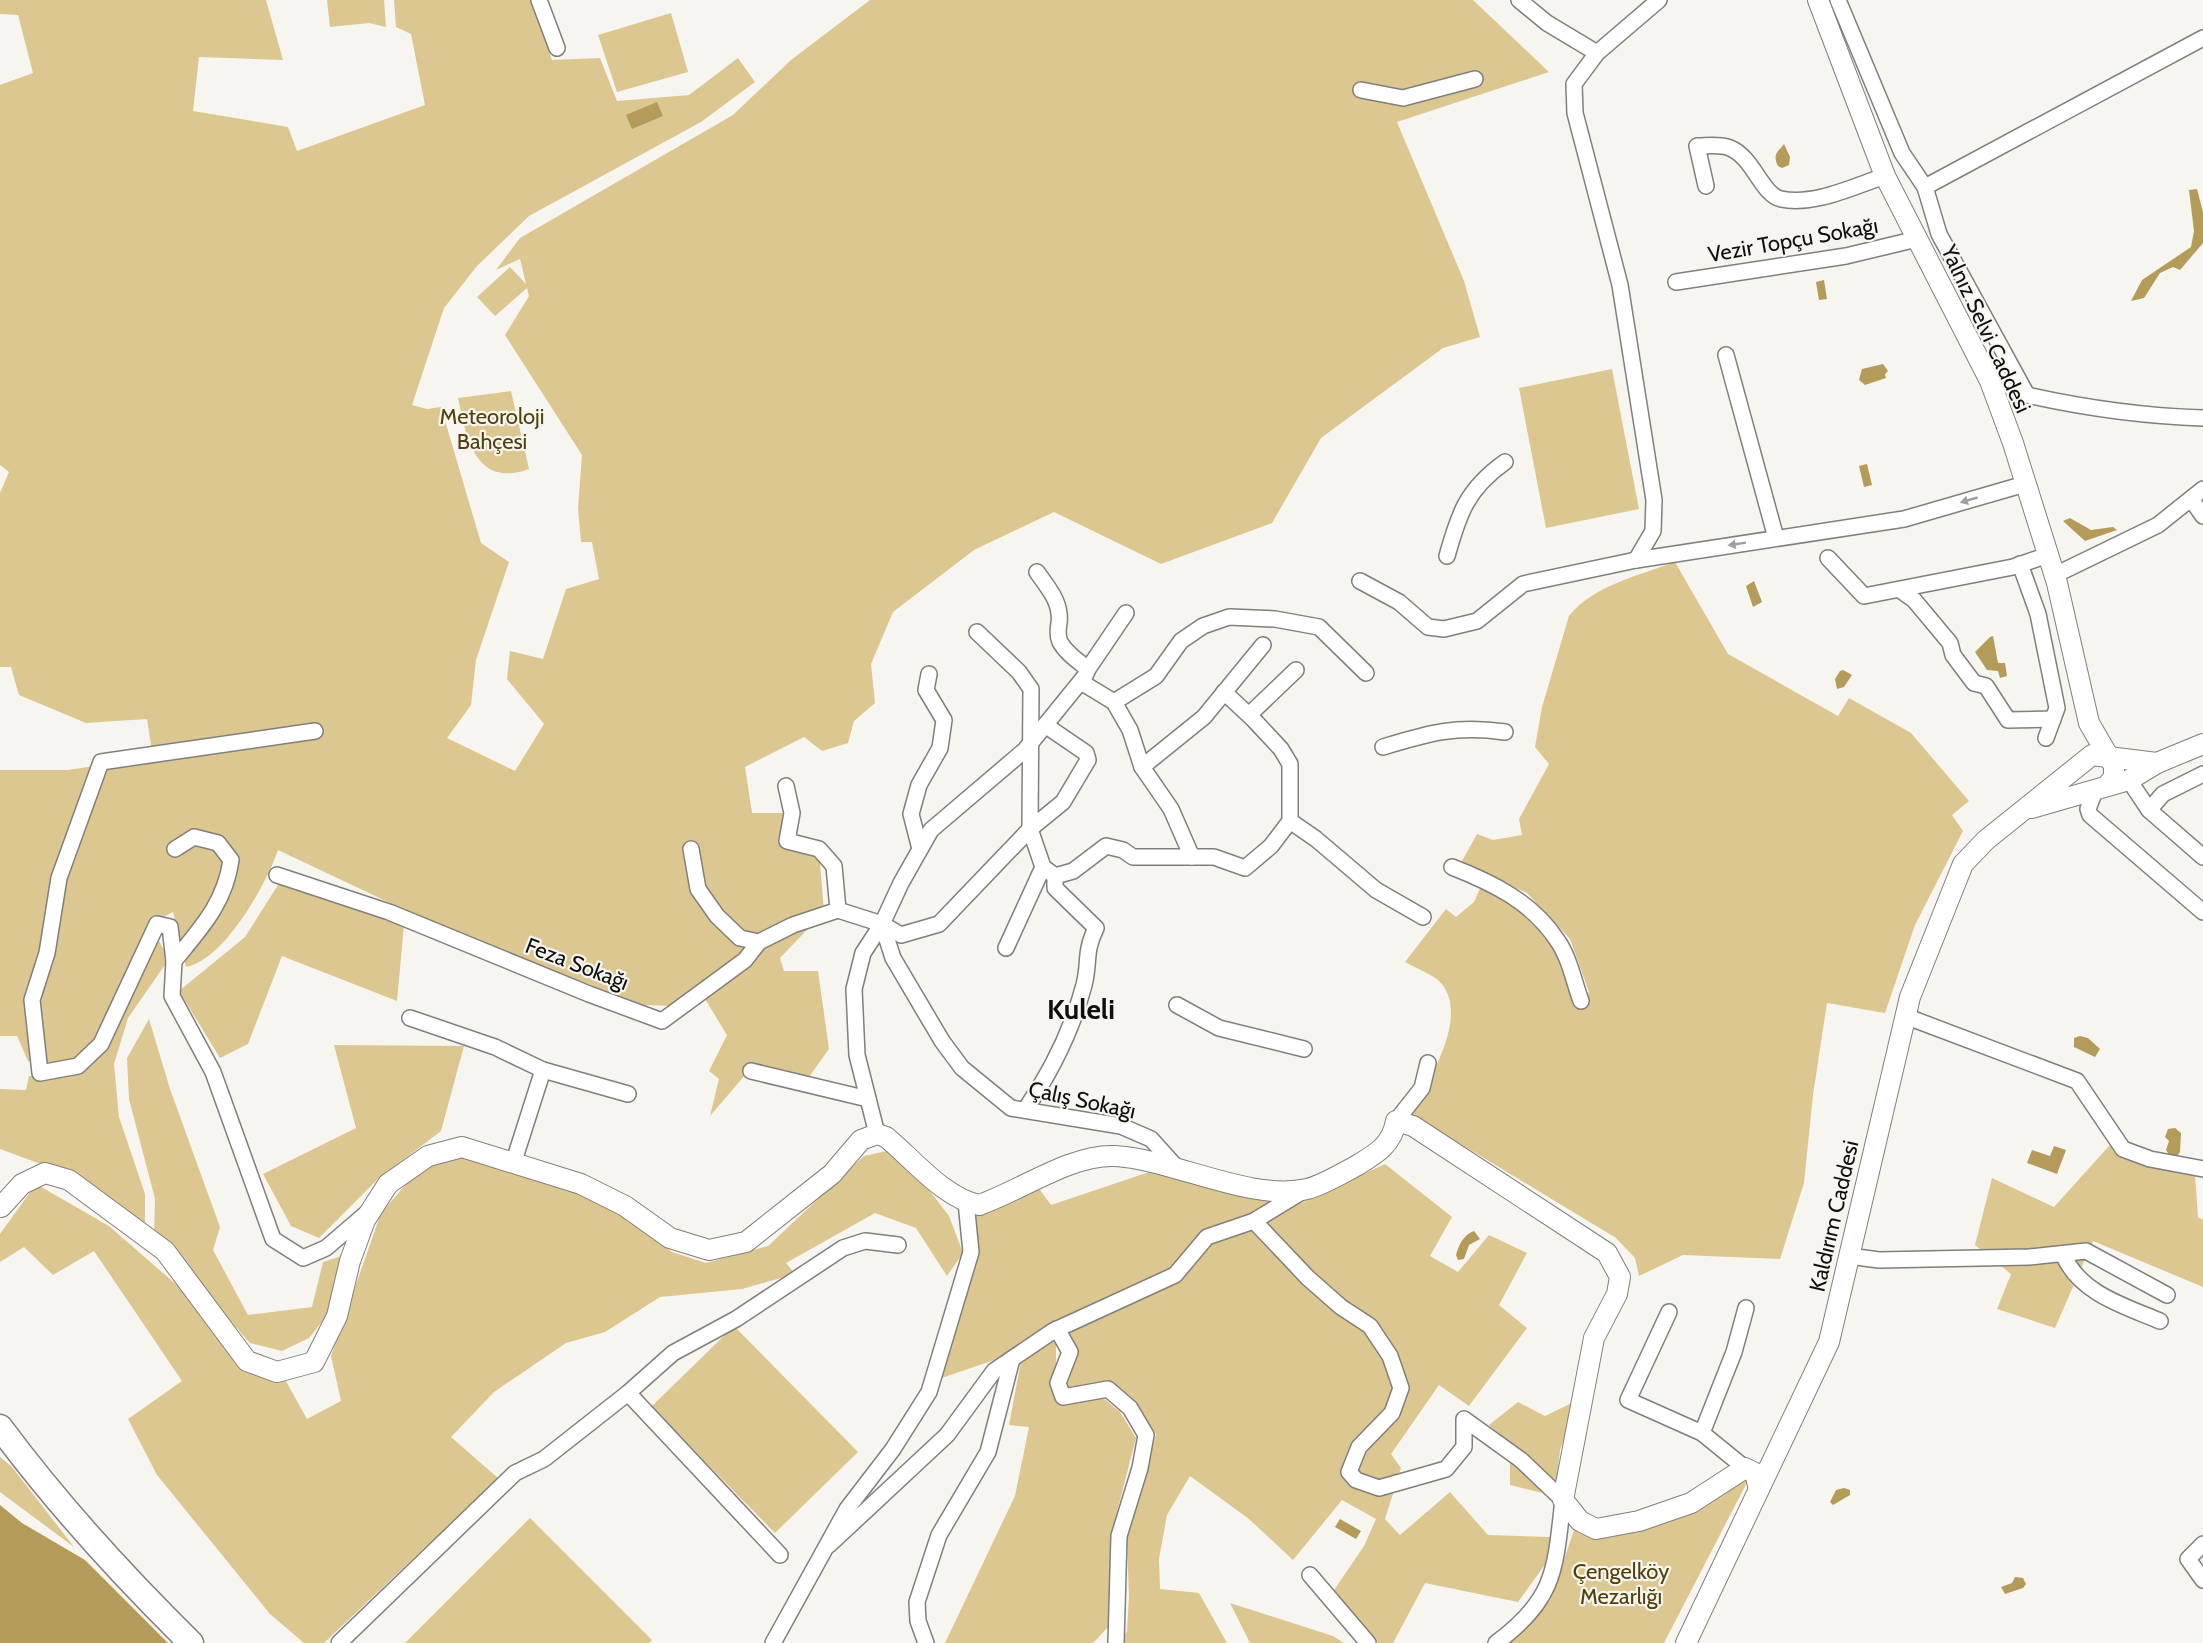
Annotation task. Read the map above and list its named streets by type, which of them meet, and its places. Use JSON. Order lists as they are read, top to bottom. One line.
{"streets":{"street":["Vezir Topçu Sokağı","Yalnız Selvi Caddesi","Feza Sokağı","Çalış Sokağı","Kaldırım Caddesi"]},"crossings":[["Vezir Topçu Sokağı","Yalnız Selvi Caddesi"]],"districts":["Kuleli"],"parks":["Meteoroloji Bahçesi","Çengelköy Mezarlığı"]}
